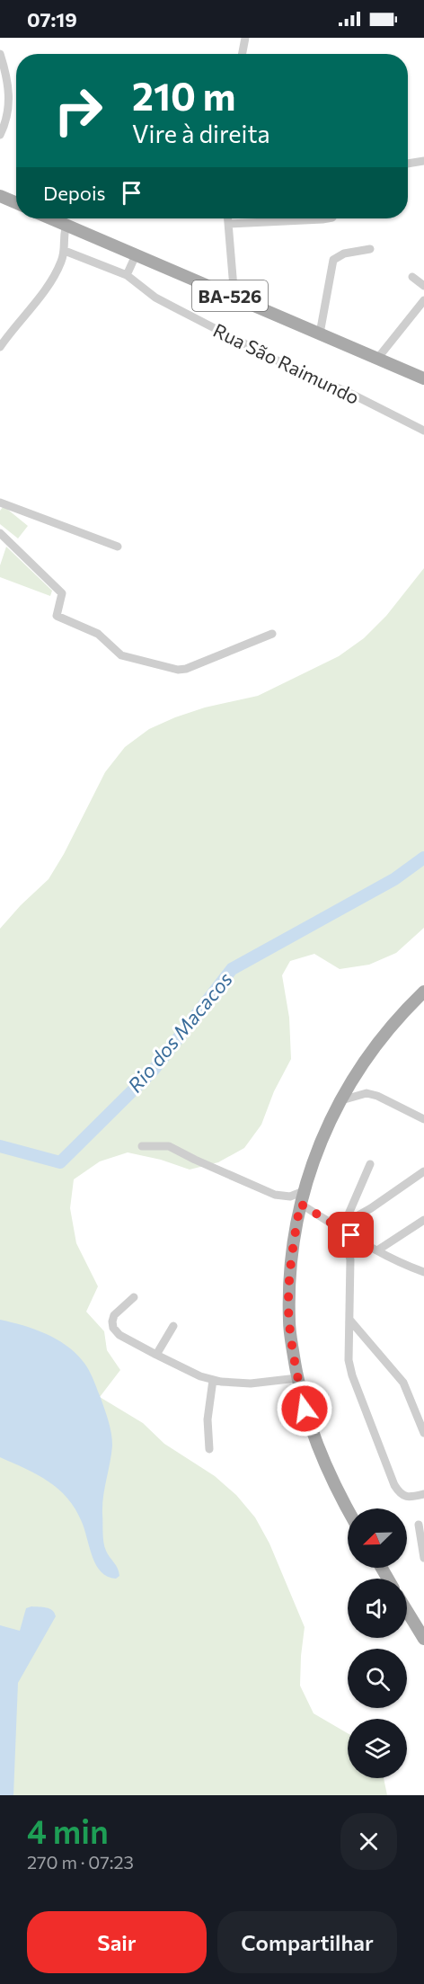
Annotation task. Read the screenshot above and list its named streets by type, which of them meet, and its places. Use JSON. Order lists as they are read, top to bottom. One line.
{"streets":{"main road":["BA-526"],"street":["Rua São Raimundo"]},"water":["Rio dos Macacos"],"north":"bottom left","page":{"status":"07:19","turn":["210 m","Vire à direita"],"then":"Depois","heading":["4 min","270 m · 07:23"],"buttons":["Sair","Compartilhar"]}}
